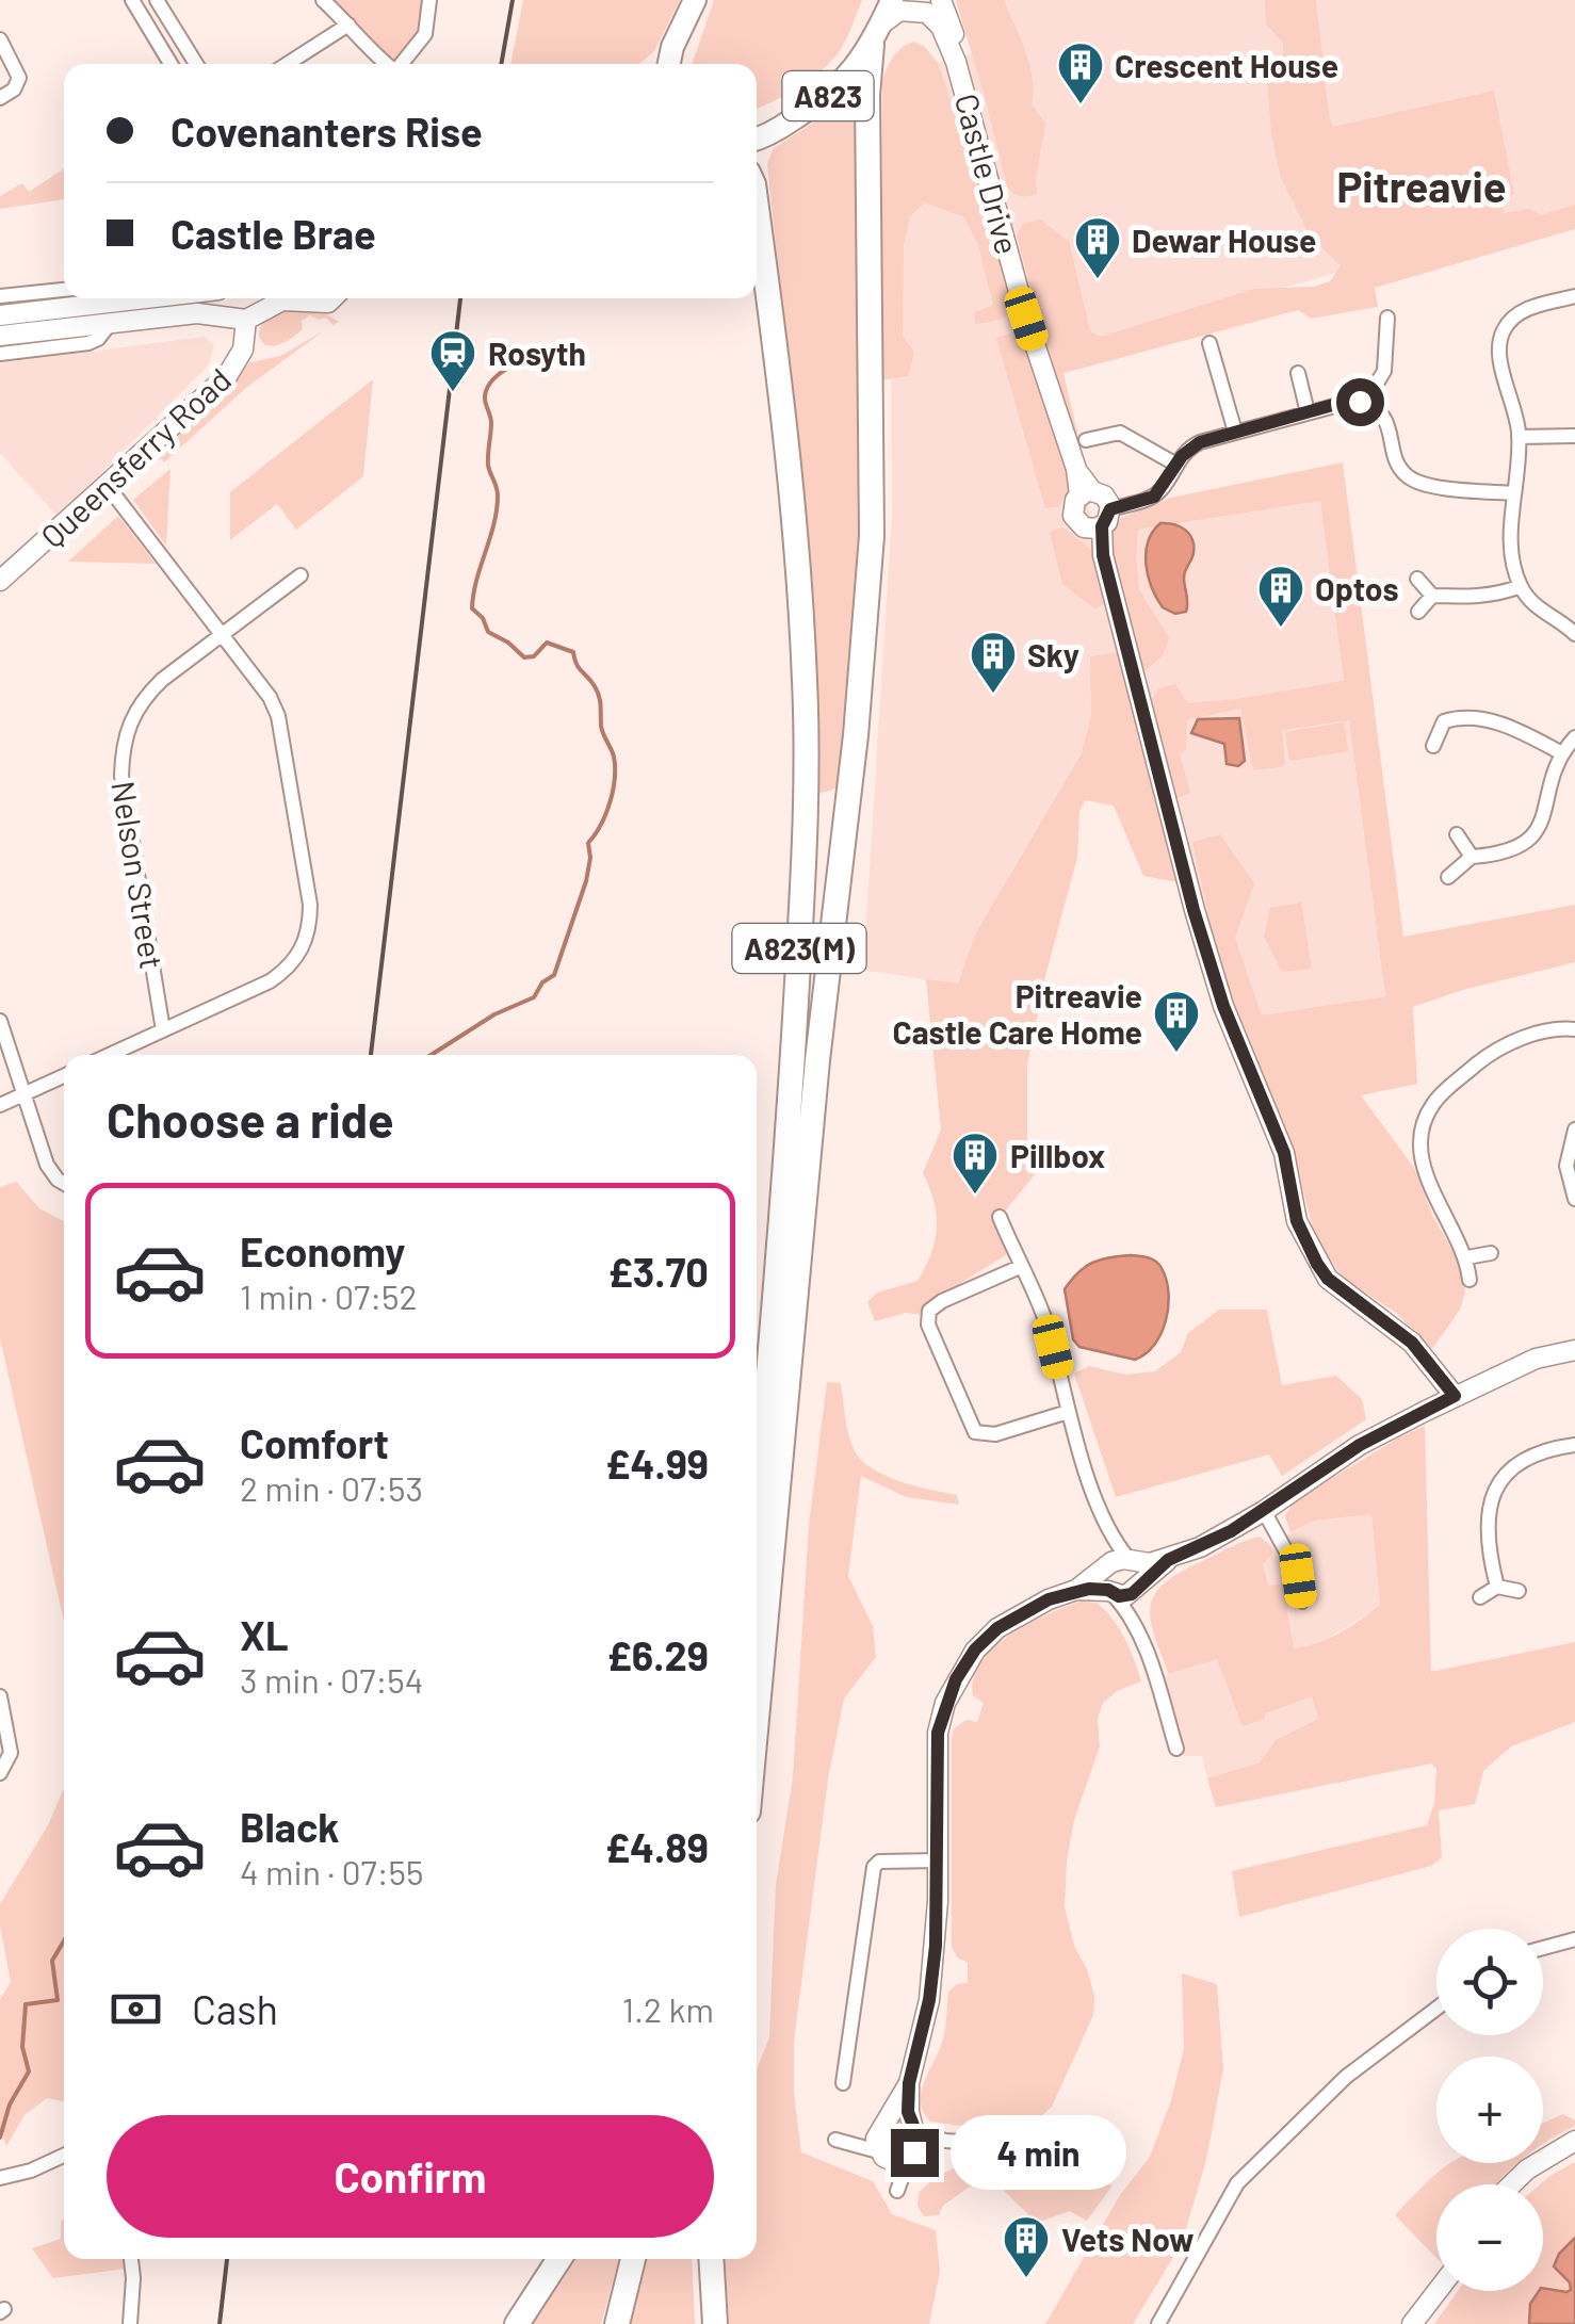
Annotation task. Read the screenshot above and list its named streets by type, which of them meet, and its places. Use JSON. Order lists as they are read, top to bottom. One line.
{"streets":{"highway":["A823(M)"],"main road":["A823"],"street":["Castle Drive","Queensferry Road","Nelson Street"]},"crossings":[["A823","Castle Drive"],["A823","A823(M)"],["Castle Drive","A823(M)"]],"districts":["Pitreavie"],"places":{"building":["Crescent House","Dewar House","Optos","Sky","Pitreavie Castle Care Home","Pillbox","Vets Now"],"station":["Rosyth"]},"page":{"banner":["Covenanters Rise","Castle Brae"],"heading":"Choose a ride","list":[{"name":"Economy","note":"1 min · 07:52","value":"£3.70"},{"name":"Comfort","note":"2 min · 07:53","value":"£4.99"},{"name":"XL","note":"3 min · 07:54","value":"£6.29"},{"name":"Black","note":"4 min · 07:55","value":"£4.89"}],"map_buttons":["+","−"],"pay":["Cash","1.2 km"],"buttons":"Confirm","bubble":"4 min"}}
